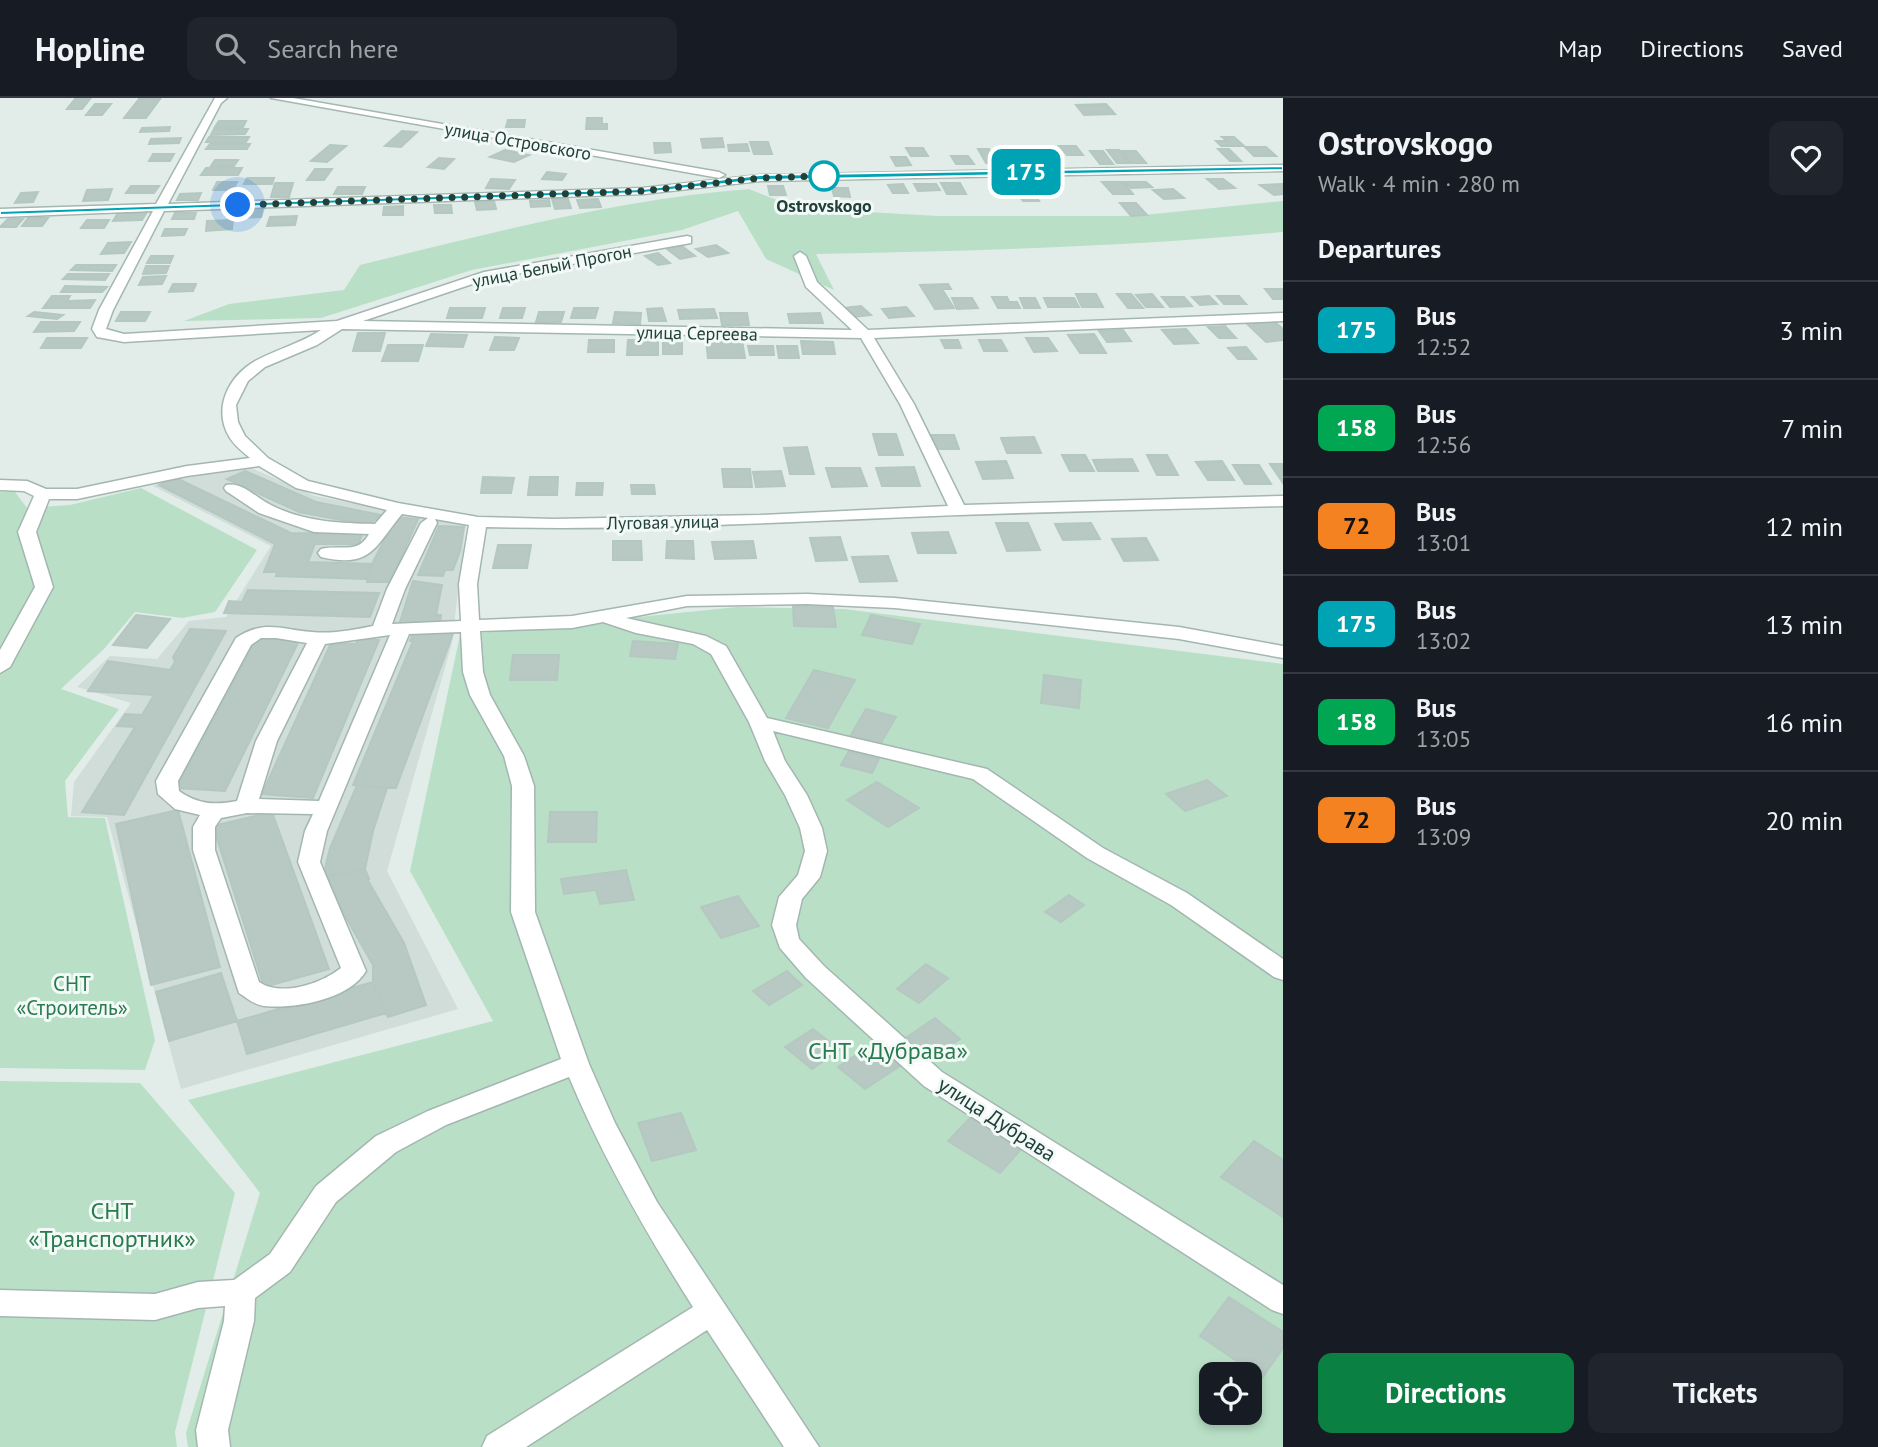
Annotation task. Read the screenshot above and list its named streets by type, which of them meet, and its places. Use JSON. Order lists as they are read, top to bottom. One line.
{"streets":{"street":["улица Островского","улица Белый Прогон","улица Сергеева","Луговая улица","улица Дубрава"]},"crossings":[["улица Белый Прогон","улица Сергеева"],["улица Белый Прогон","Луговая улица"],["улица Сергеева","Луговая улица"]],"parks":["СНТ «Строитель»","СНТ «Дубрава»","СНТ «Транспортник»"],"places":["Ostrovskogo"],"lines":["bus line 175"],"page":{"header":"Hopline","search":"Search here","nav":["Map","Directions","Saved"],"on_map":"175","heading":[["Ostrovskogo","Walk · 4 min · 280 m"],"Departures"],"list":[{"mark":"175","name":"Bus","note":"12:52","value":"3 min"},{"mark":"158","name":"Bus","note":"12:56","value":"7 min"},{"mark":"72","name":"Bus","note":"13:01","value":"12 min"},{"mark":"175","name":"Bus","note":"13:02","value":"13 min"},{"mark":"158","name":"Bus","note":"13:05","value":"16 min"},{"mark":"72","name":"Bus","note":"13:09","value":"20 min"}],"buttons":["Directions","Tickets"]}}
